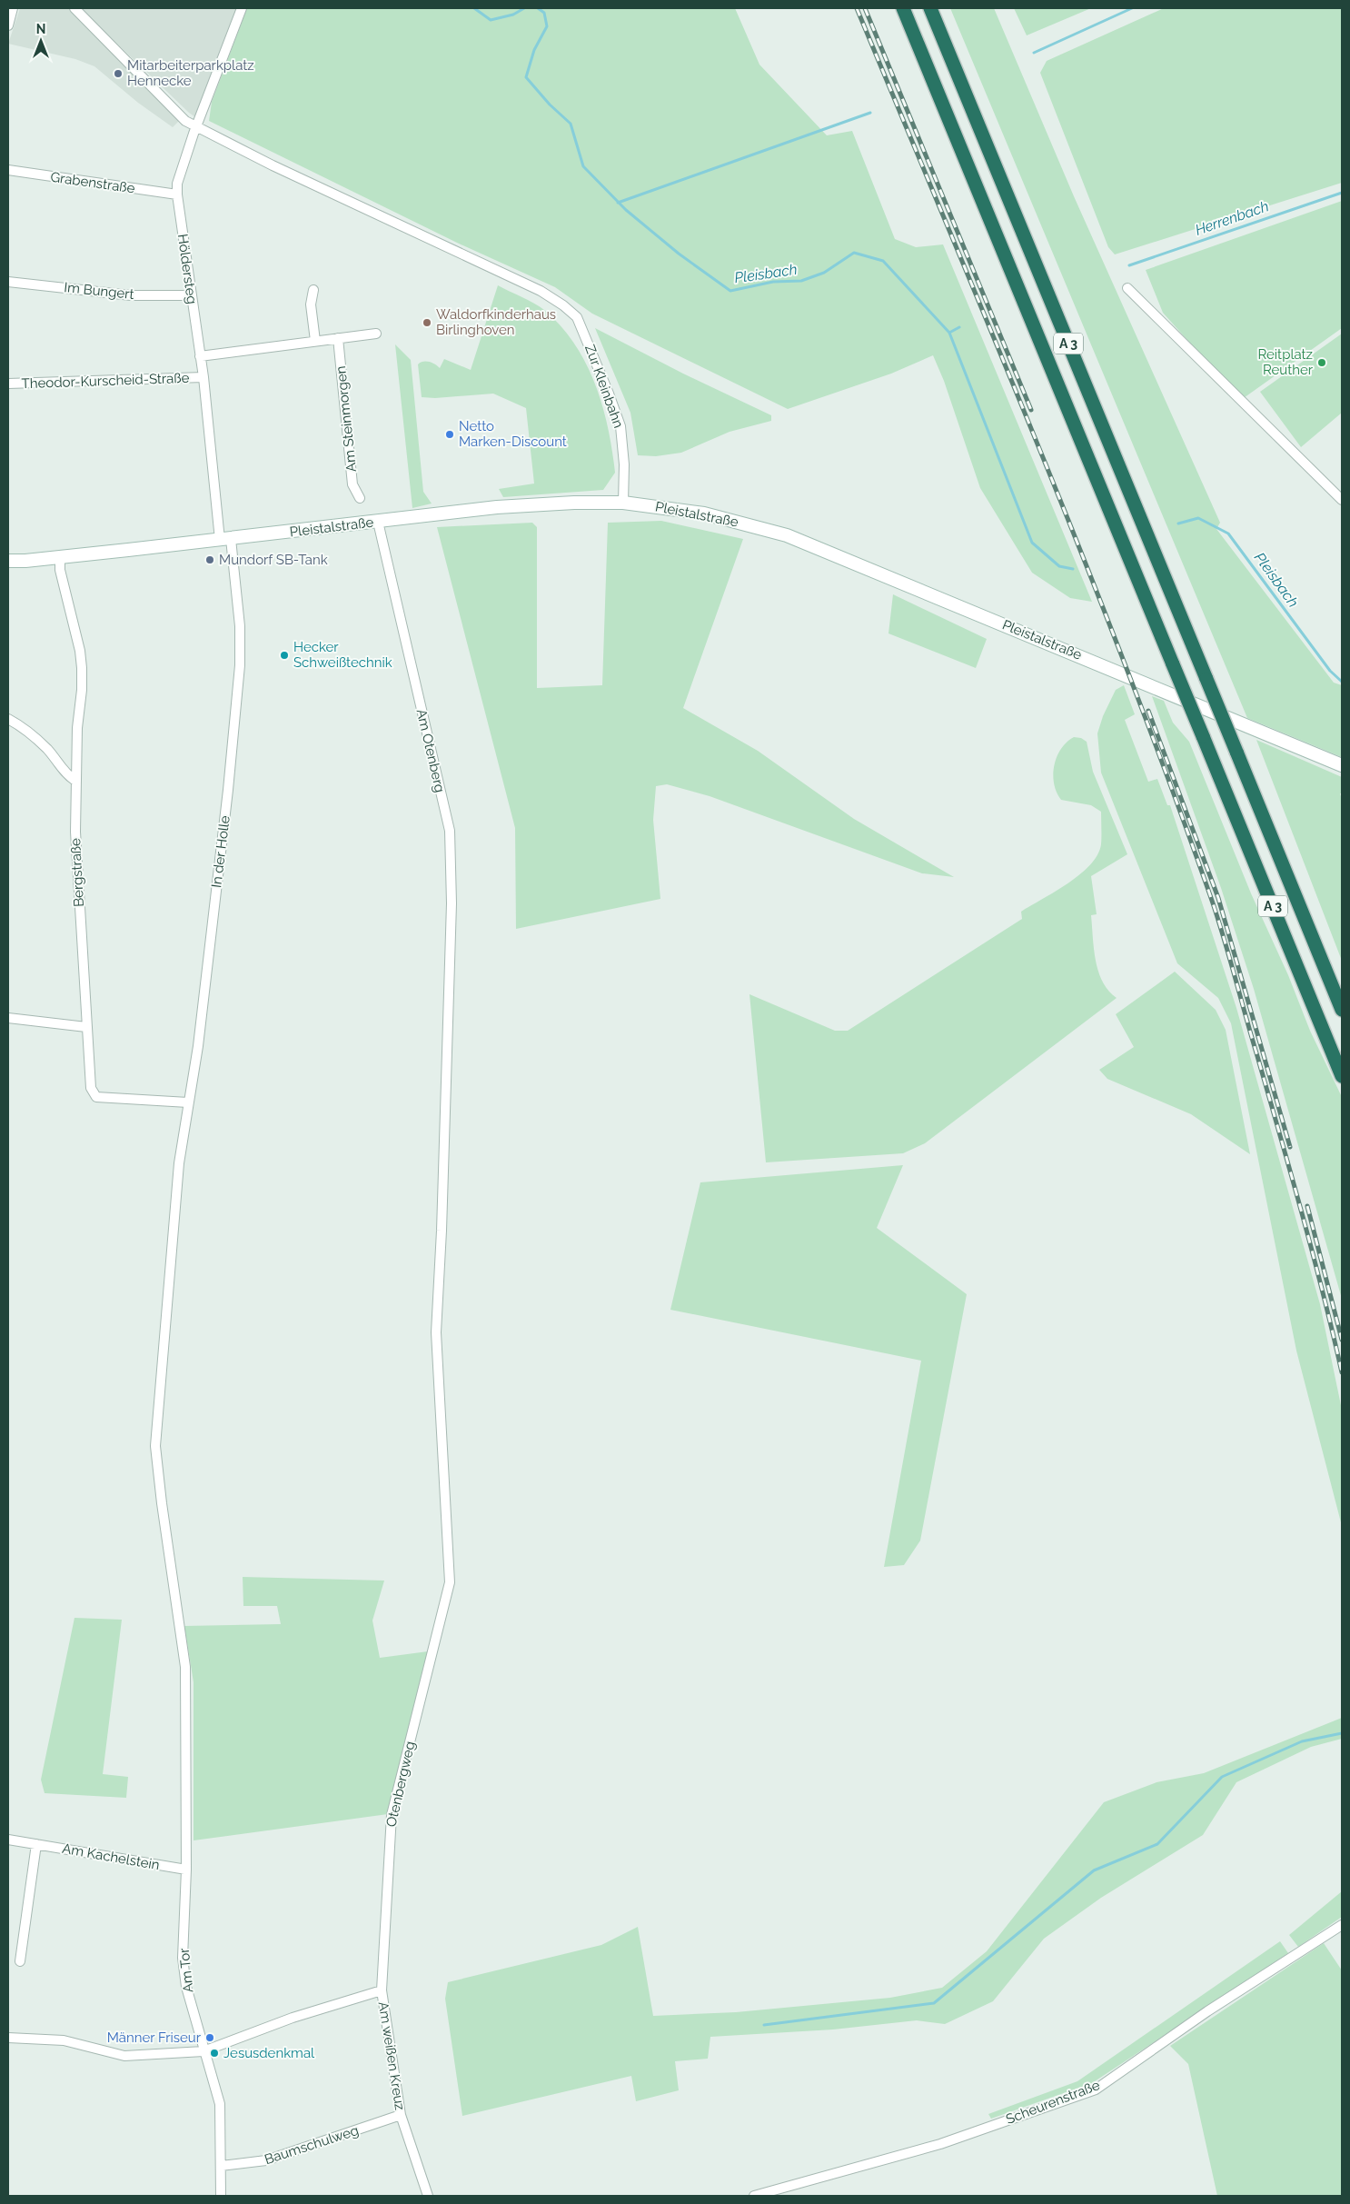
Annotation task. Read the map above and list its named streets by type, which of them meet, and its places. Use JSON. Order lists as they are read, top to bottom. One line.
{"streets":{"highway":["A 3"],"main road":["Pleistalstraße"],"street":["Grabenstraße","Höldersteg","Im Bungert","Theodor-Kurscheid-Straße","Zur Kleinbahn","Am Steinmorgen","Am Otenberg","In der Holle","Bergstraße","Otenbergweg","Am Kachelstein","Am Tor","Am weißen Kreuz","Scheurenstraße","Baumschulweg"]},"crossings":[["Grabenstraße","Höldersteg"],["Höldersteg","Im Bungert"],["Höldersteg","Theodor-Kurscheid-Straße"],["Höldersteg","Zur Kleinbahn"],["Höldersteg","Pleistalstraße"],["Höldersteg","In der Holle"],["Zur Kleinbahn","Pleistalstraße"],["Pleistalstraße","Am Otenberg"],["Pleistalstraße","In der Holle"],["Pleistalstraße","Bergstraße"],["Am Otenberg","Otenbergweg"],["In der Holle","Bergstraße"],["In der Holle","Am Tor"],["Otenbergweg","Am weißen Kreuz"],["Am Kachelstein","Am Tor"],["Am Tor","Am weißen Kreuz"],["Am Tor","Baumschulweg"],["Am weißen Kreuz","Baumschulweg"]],"water":["Herrenbach","Pleisbach"],"places":["Mitarbeiterparkplatz Hennecke","Waldorfkinderhaus Birlinghoven","Reitplatz Reuther","Netto Marken-Discount","Mundorf SB-Tank","Hecker Schweißtechnik","Männer Friseur","Jesusdenkmal"],"north":"top"}
